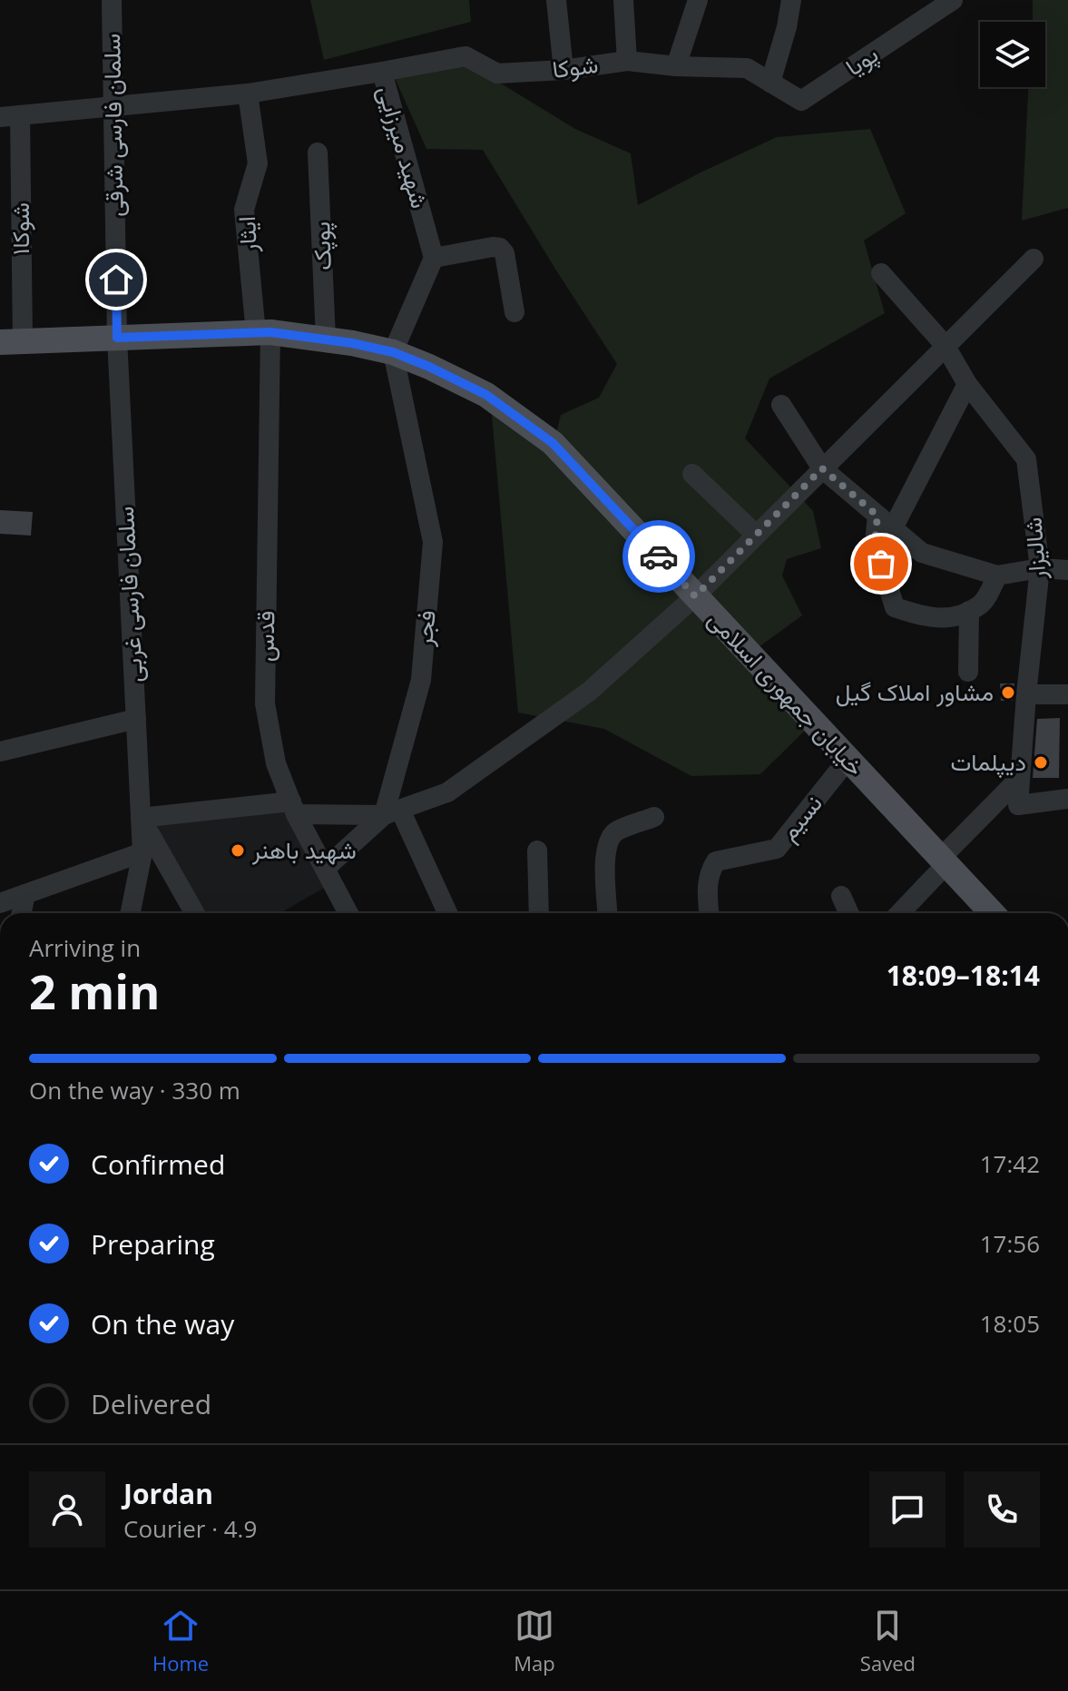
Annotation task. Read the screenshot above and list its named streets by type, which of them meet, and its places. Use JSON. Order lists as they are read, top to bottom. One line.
{"streets":{"main road":["خیابان جمهوری اسلامی"],"street":["پویا","شوکا","سلمان فارسی شرقی","شهید میرزایی","شوکا۱","ایثار","پوپک","شالیزار","سلمان فارسی غربی","فجر","قدس","نسیم"]},"crossings":[["پویا","شوکا"],["شوکا","شهید میرزایی"],["سلمان فارسی شرقی","شهید میرزایی"],["سلمان فارسی شرقی","سلمان فارسی غربی"],["سلمان فارسی شرقی","خیابان جمهوری اسلامی"],["شهید میرزایی","ایثار"],["شوکا۱","خیابان جمهوری اسلامی"],["ایثار","قدس"],["ایثار","خیابان جمهوری اسلامی"],["پوپک","خیابان جمهوری اسلامی"],["سلمان فارسی غربی","خیابان جمهوری اسلامی"],["فجر","خیابان جمهوری اسلامی"],["قدس","خیابان جمهوری اسلامی"],["خیابان جمهوری اسلامی","نسیم"]],"places":["مشاور املاک گیل","دیپلمات","شهید باهنر"],"page":{"heading":["2 min","Arriving in","18:09–18:14"],"panel":["Jordan","Courier · 4.9"],"bar":"On the way · 330 m","list":[["Confirmed","17:42"],["Preparing","17:56"],["On the way","18:05"],"Delivered"],"tabs":["Home","Map","Saved"]}}
